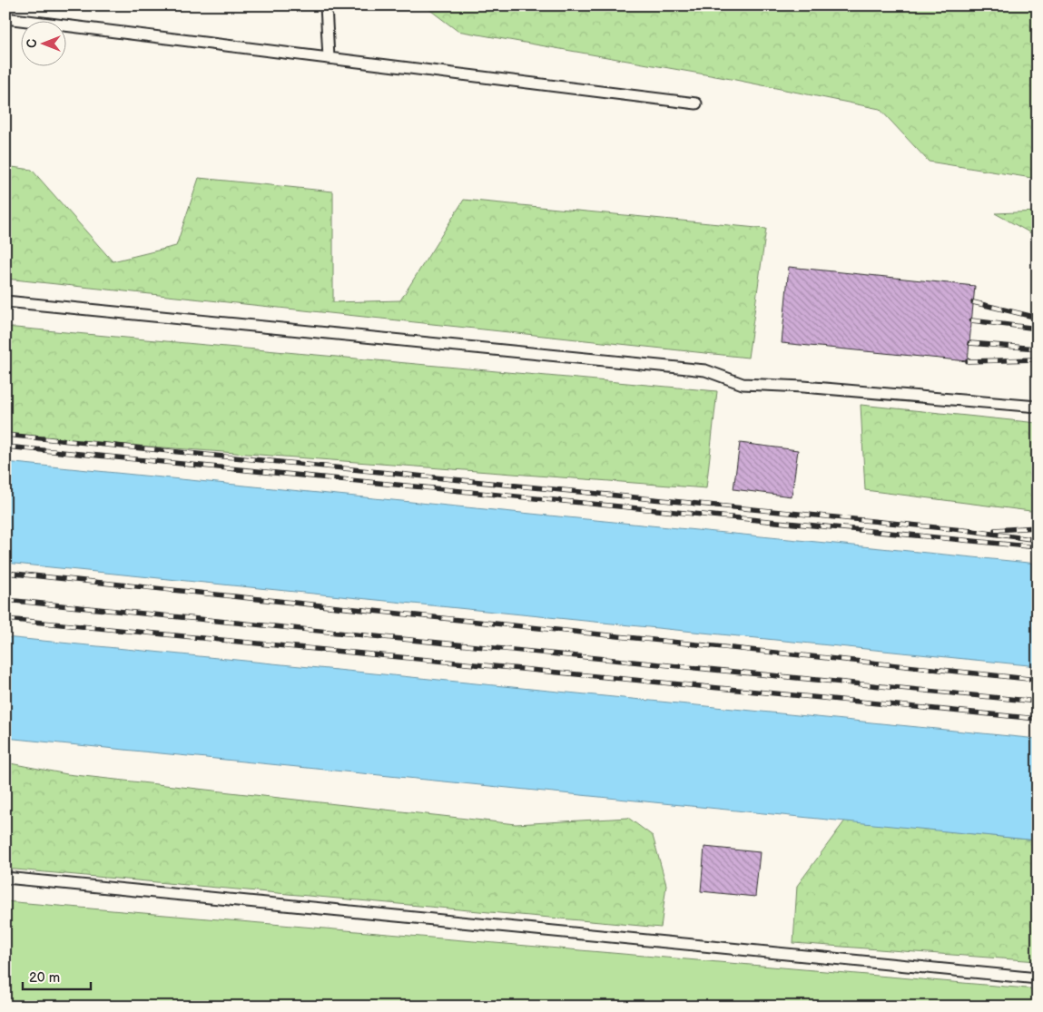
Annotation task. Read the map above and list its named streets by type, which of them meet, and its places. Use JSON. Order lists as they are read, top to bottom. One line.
{"scale_bar":"20 m","north":"left"}
